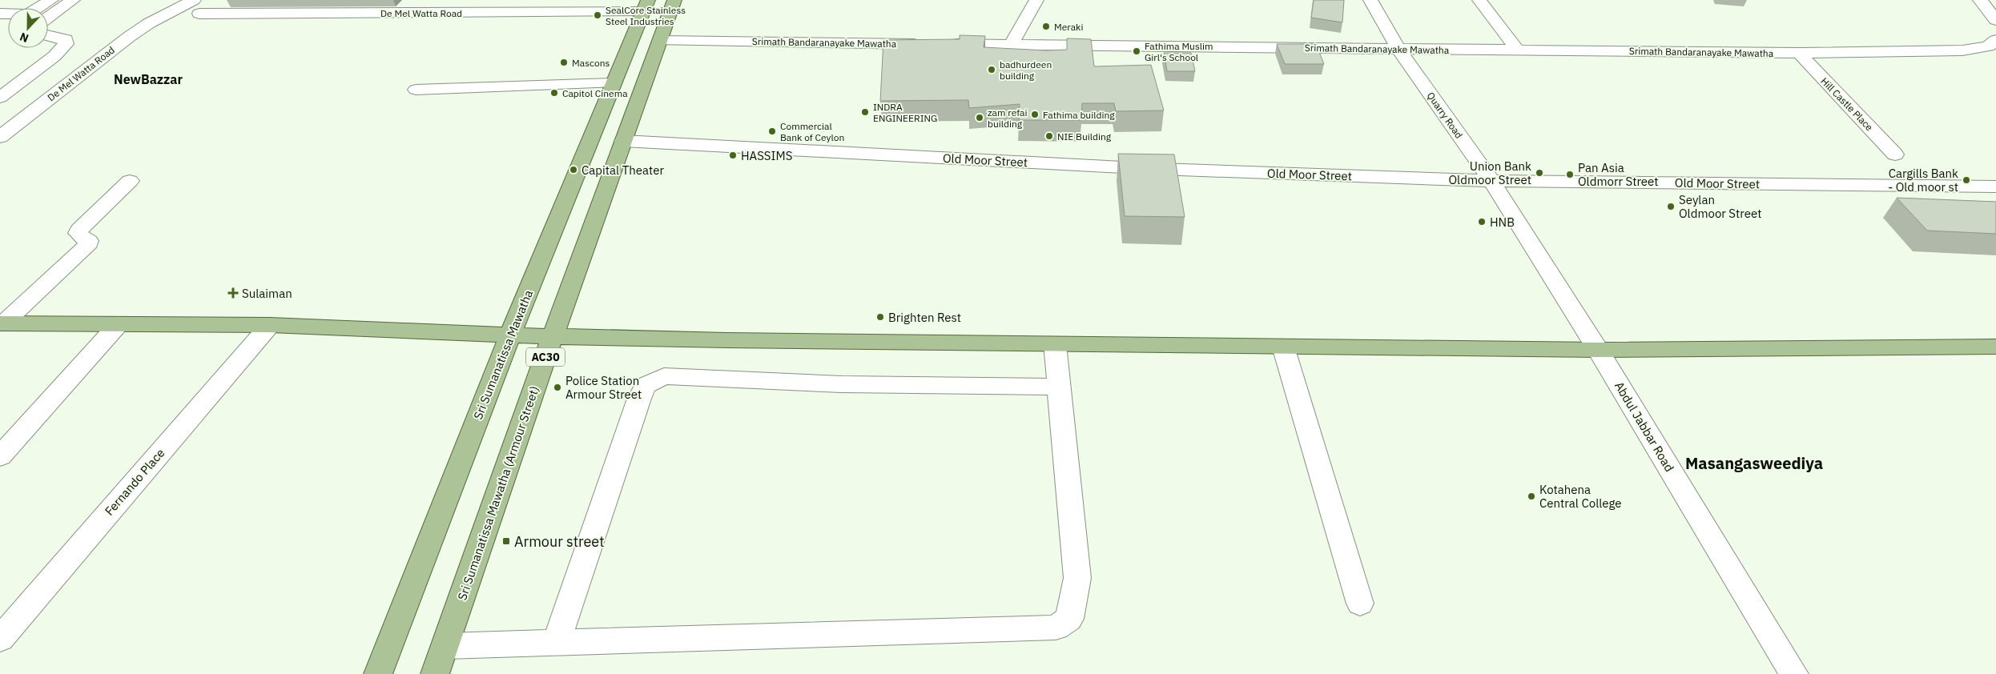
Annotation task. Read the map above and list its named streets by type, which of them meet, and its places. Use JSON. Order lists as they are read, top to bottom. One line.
{"streets":{"main road":["Sri Sumanatissa Mawatha","AC30","Sri Sumanatissa Mawatha (Armour Street)"],"street":["De Mel Watta Road","Srimath Bandaranayake Mawatha","Hill Castle Place","Quarry Road","Old Moor Street","Abdul Jabbar Road","Fernando Place"]},"crossings":[["De Mel Watta Road","Sri Sumanatissa Mawatha"],["Srimath Bandaranayake Mawatha","Hill Castle Place"],["Srimath Bandaranayake Mawatha","Quarry Road"],["Srimath Bandaranayake Mawatha","Sri Sumanatissa Mawatha (Armour Street)"],["Quarry Road","Old Moor Street"],["Quarry Road","Abdul Jabbar Road"],["Old Moor Street","Abdul Jabbar Road"],["Old Moor Street","Sri Sumanatissa Mawatha (Armour Street)"]],"districts":["NewBazzar","Masangasweediya"],"places":{"other":["SealCore Stainless Steel Industries","Meraki","Fathima Muslim Girl's School","Mascons","badhurdeen building","Capitol Cinema","INDRA ENGINEERING","Fathima building","zam refai building","Commercial Bank of Ceylon","NIE Building","HASSIMS","Capital Theater","Union Bank Oldmoor Street","Pan Asia Oldmorr Street","Cargills Bank - Old moor st","Seylan Oldmoor Street","HNB","Brighten Rest","Police Station Armour Street","Kotahena Central College"],"health":["Sulaiman"],"transit":["Armour street"]},"north":"bottom"}
